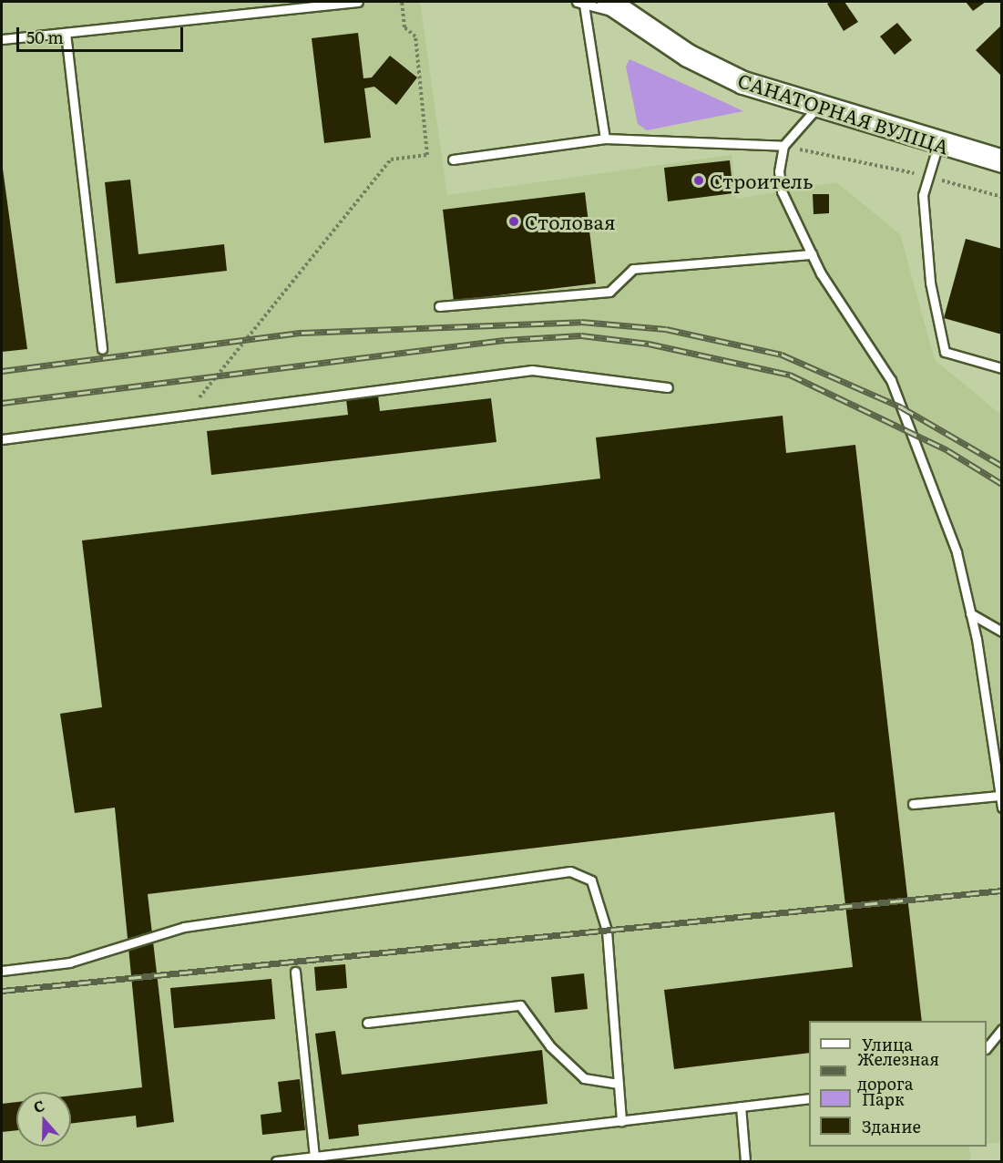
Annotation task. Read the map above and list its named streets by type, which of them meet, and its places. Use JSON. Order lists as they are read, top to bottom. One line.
{"streets":{"street":["САНАТОРНАЯ ВУЛІЦА"]},"places":["Строитель","Столовая"],"legend":["Улица","Железная дорога","Парк","Здание"],"scale_bar":"50 m","north":"top"}
